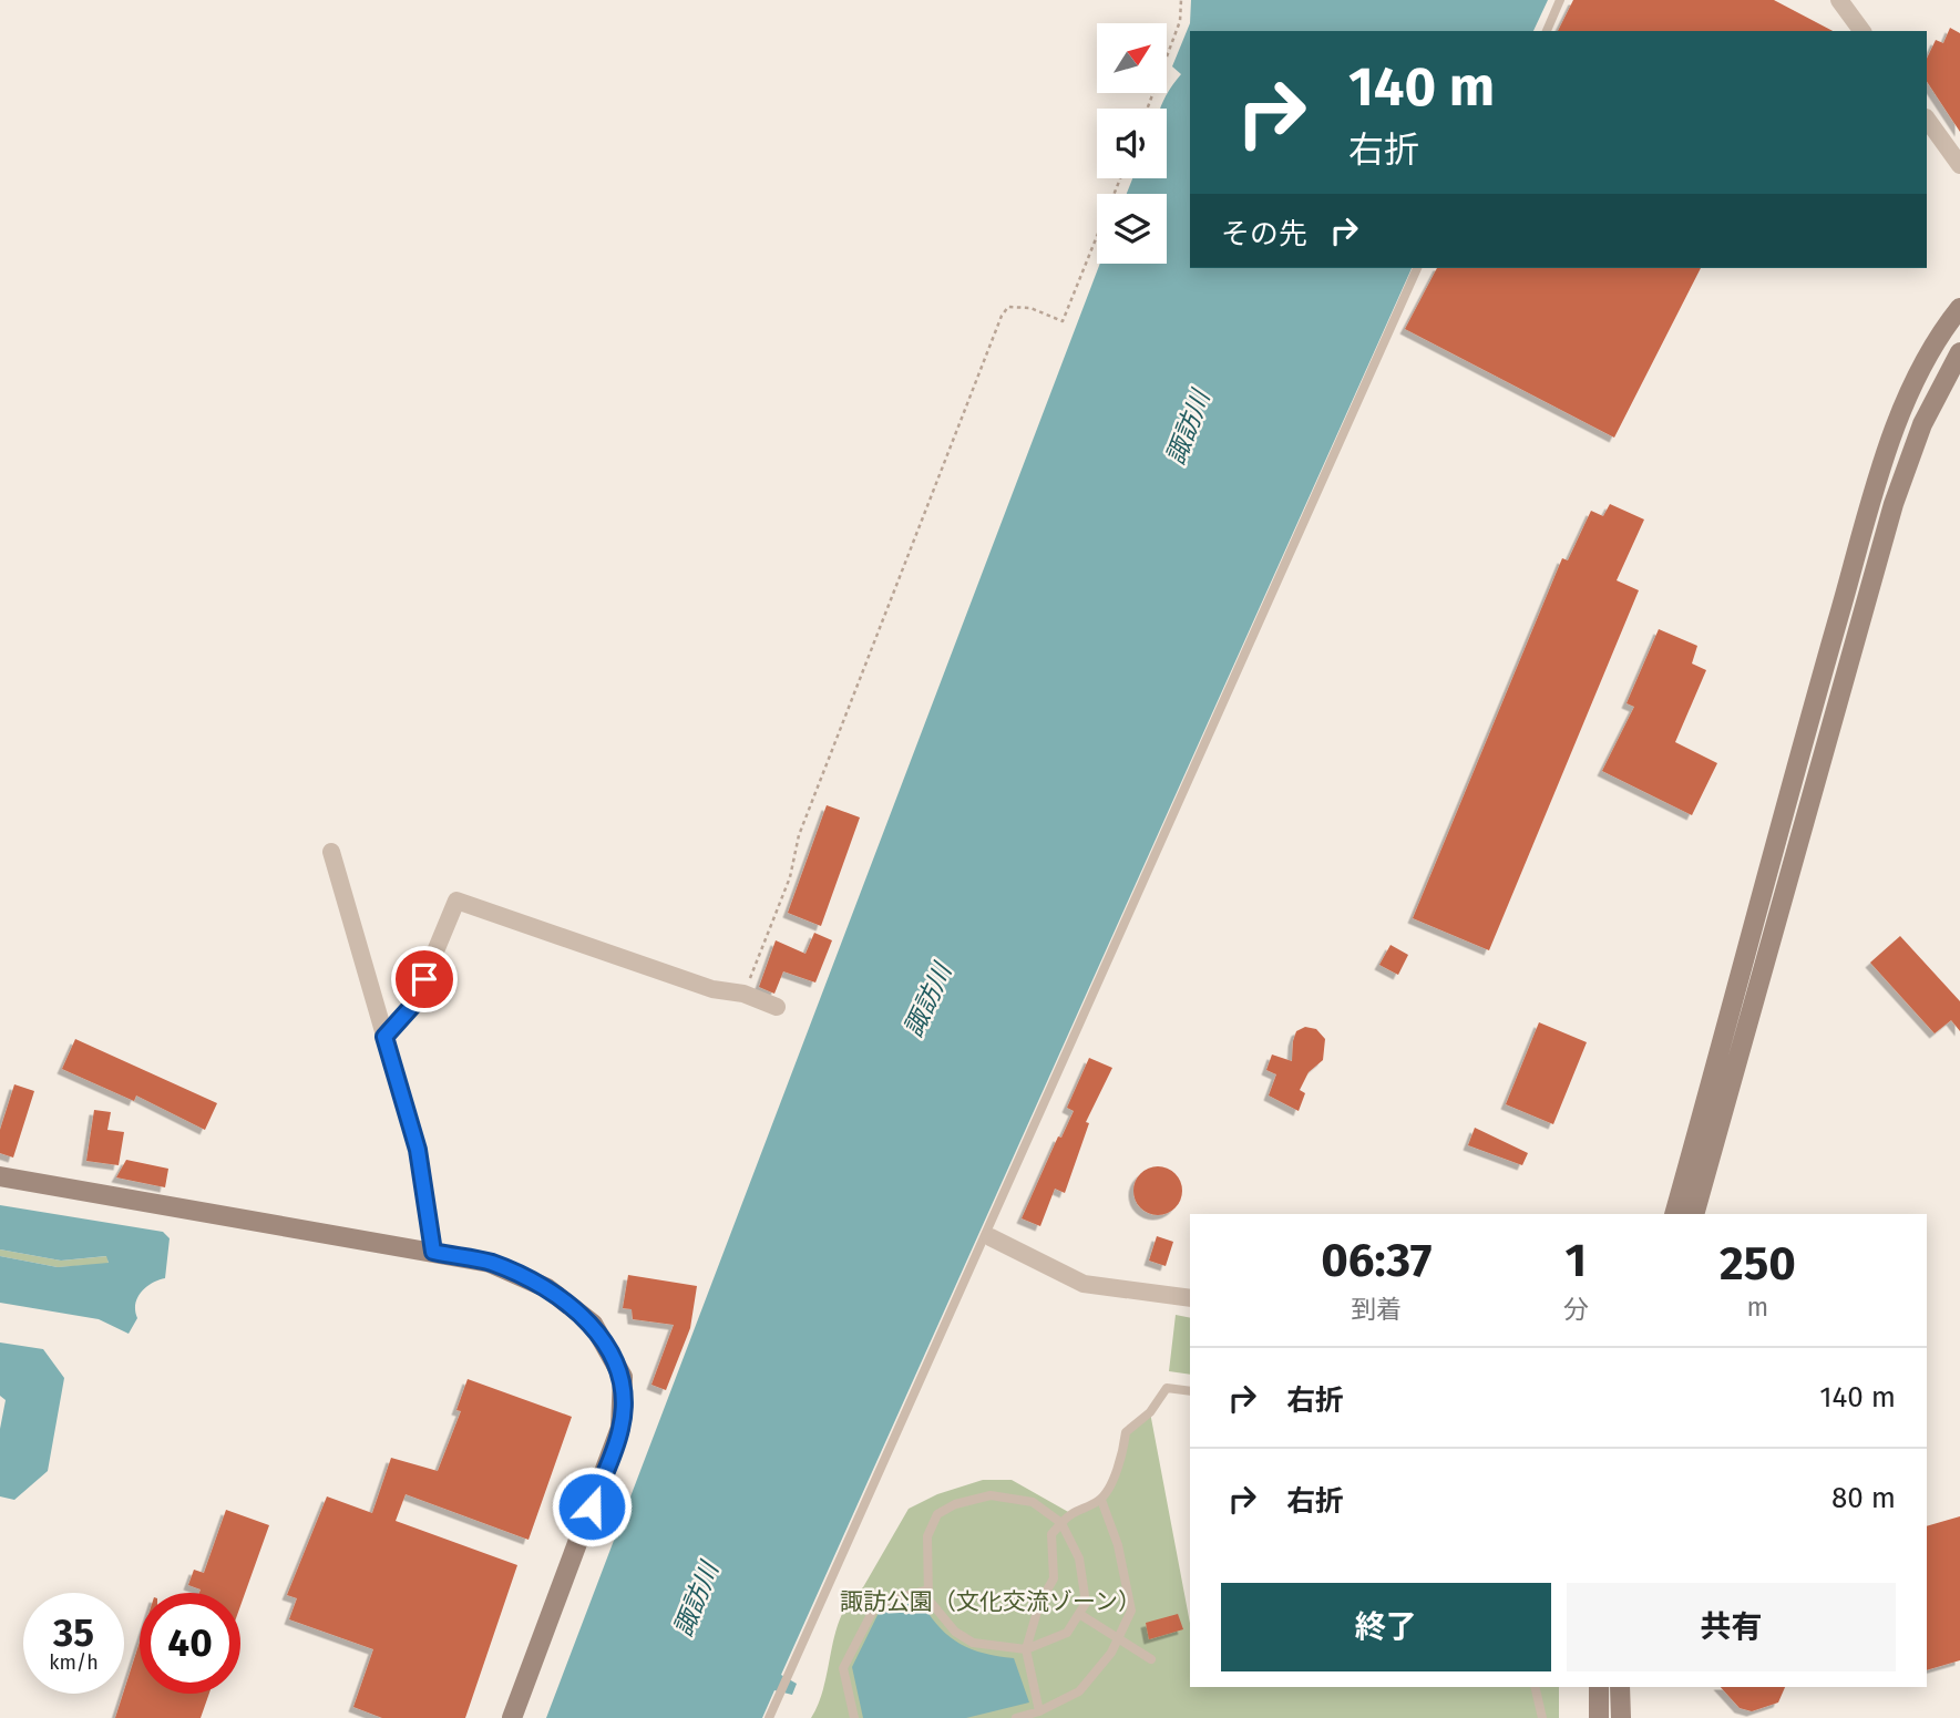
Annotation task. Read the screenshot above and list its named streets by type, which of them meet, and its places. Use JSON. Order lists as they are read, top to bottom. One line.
{"water":["諏訪川"],"parks":["諏訪公園（文化交流ゾーン）"],"north":"top right","page":{"turn":["140 m","右折"],"then":"その先","eta":["06:37","到着","1","分","250","m"],"list":[{"name":"右折","value":"140 m"},{"name":"右折","value":"80 m"}],"buttons":["終了","共有"],"speed":"35 km/h","limit":"40"}}
